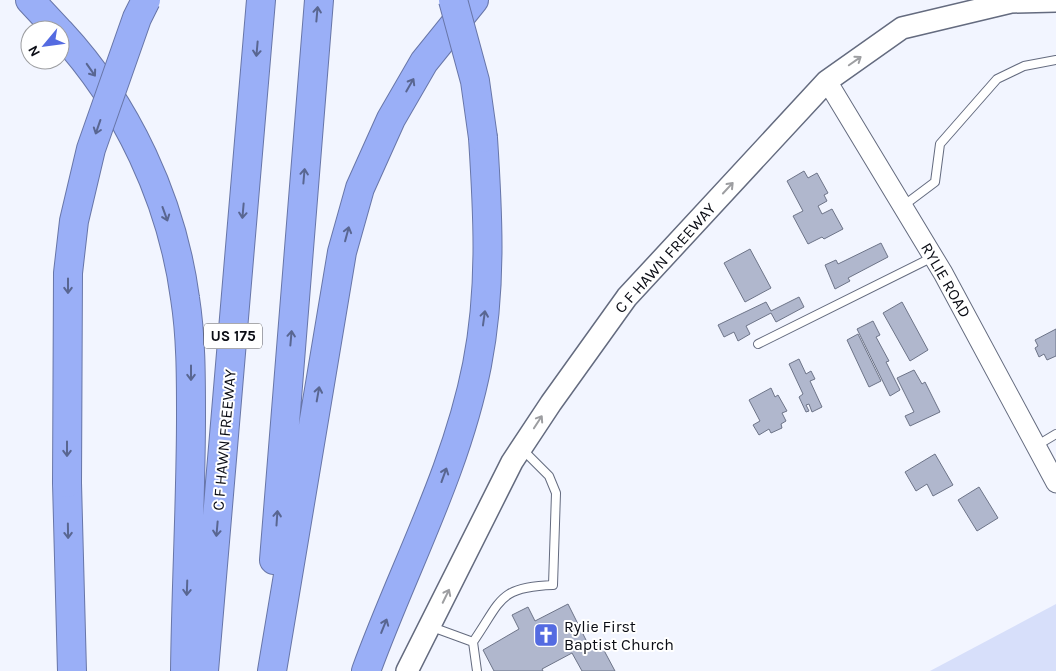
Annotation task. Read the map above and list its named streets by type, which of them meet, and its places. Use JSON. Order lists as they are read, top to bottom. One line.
{"streets":{"highway":["C F HAWN FREEWAY","US 175"],"street":["RYLIE ROAD"]},"crossings":[["C F HAWN FREEWAY","RYLIE ROAD"]],"places":{"church":["Rylie First Baptist Church"]},"north":"bottom left"}
